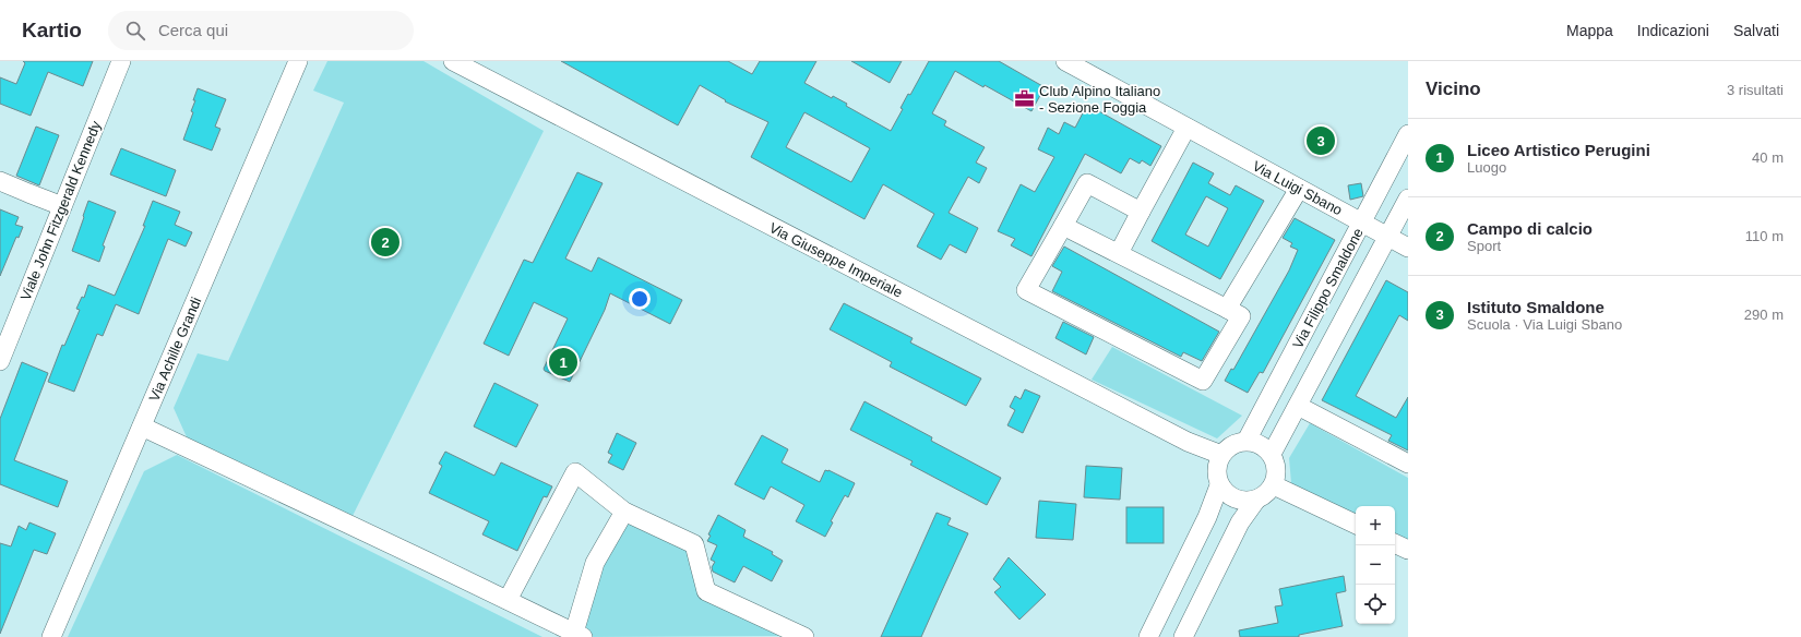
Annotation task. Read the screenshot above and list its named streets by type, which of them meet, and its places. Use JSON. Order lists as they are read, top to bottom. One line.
{"streets":{"street":["Via Luigi Sbano","Viale John Fitzgerald Kennedy","Via Giuseppe Imperiale","Via Filippo Smaldone","Via Achille Grandi"]},"crossings":[["Via Luigi Sbano","Via Filippo Smaldone"],["Via Giuseppe Imperiale","Via Filippo Smaldone"]],"places":{"office":["Club Alpino Italiano - Sezione Foggia"]},"page":{"header":"Kartio","search":"Cerca qui","nav":["Mappa","Indicazioni","Salvati"],"heading":["Vicino","3 risultati"],"list":[{"mark":"1","name":"Liceo Artistico Perugini","note":"Luogo","value":"40 m"},{"mark":"2","name":"Campo di calcio","note":"Sport","value":"110 m"},{"mark":"3","name":"Istituto Smaldone","note":"Scuola · Via Luigi Sbano","value":"290 m"}],"pins":["3","2","1"],"map_buttons":["+","−"]}}
